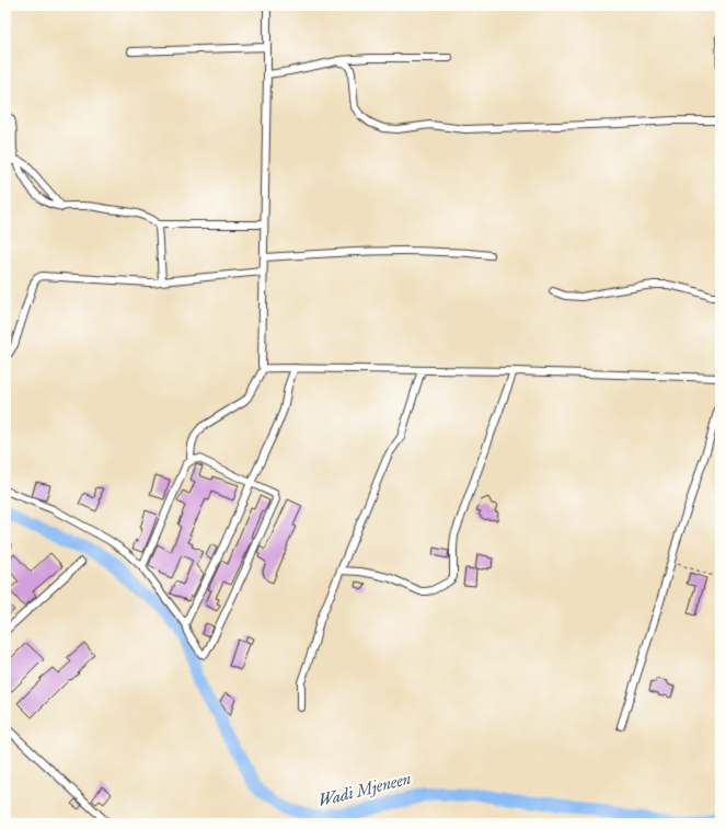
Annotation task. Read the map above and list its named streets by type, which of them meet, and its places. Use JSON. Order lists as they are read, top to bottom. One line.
{"water":["Wadi Mjeneen"]}
